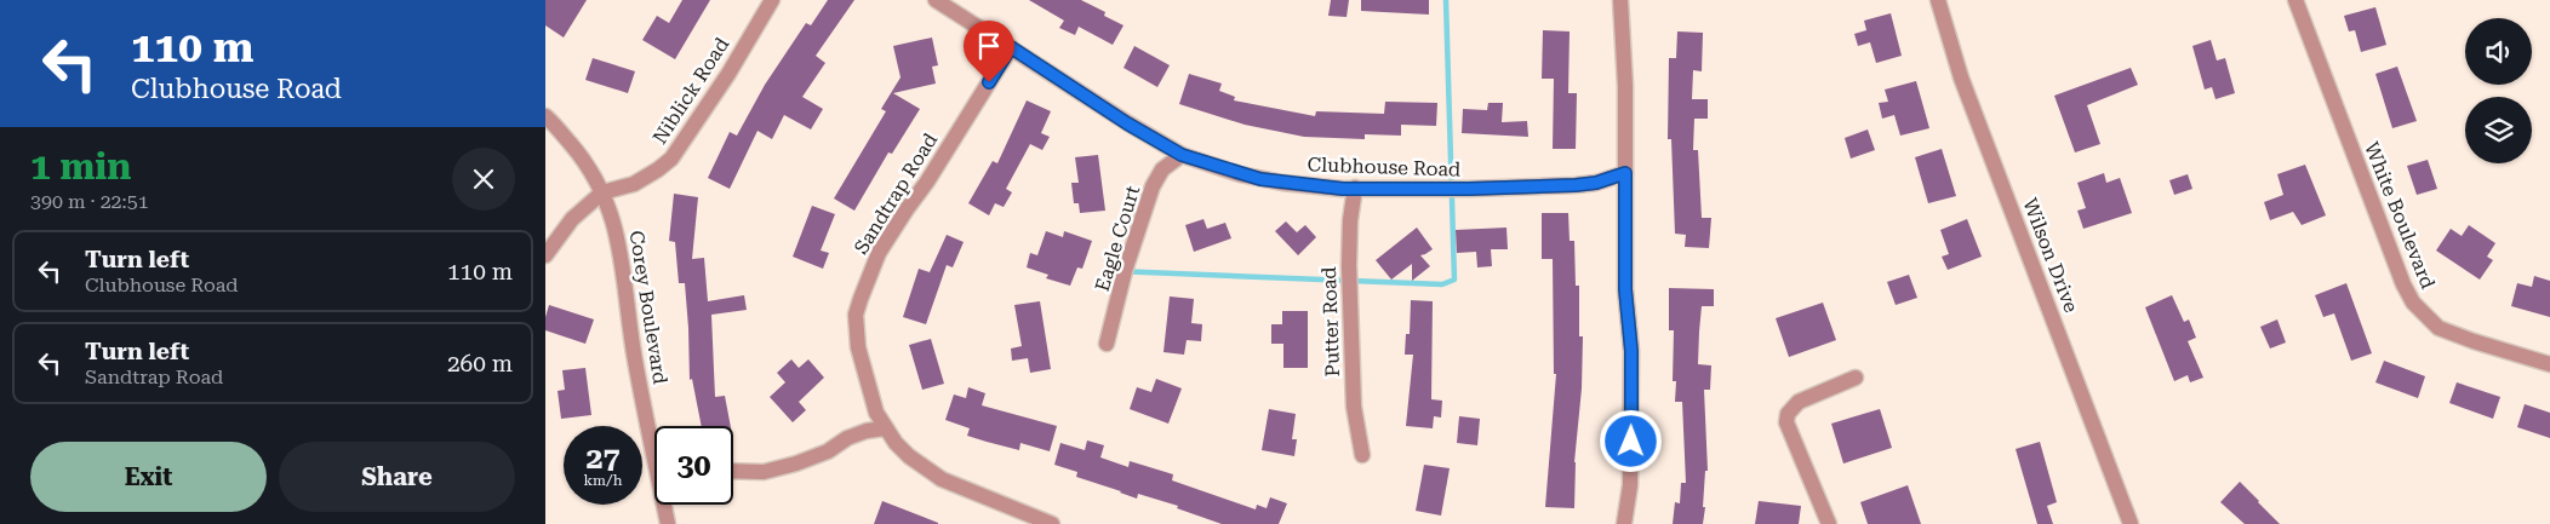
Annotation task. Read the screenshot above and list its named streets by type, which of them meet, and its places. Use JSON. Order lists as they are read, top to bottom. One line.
{"streets":{"street":["Niblick Road","Clubhouse Road","Sandtrap Road","White Boulevard","Eagle Court","Wilson Drive","Corey Boulevard","Putter Road"]},"crossings":[["Niblick Road","Corey Boulevard"],["Clubhouse Road","Sandtrap Road"],["Clubhouse Road","Eagle Court"],["Clubhouse Road","Putter Road"]],"page":{"turn":["110 m","Clubhouse Road"],"heading":["1 min","390 m · 22:51"],"list":[{"name":"Turn left","note":"Clubhouse Road","value":"110 m"},{"name":"Turn left","note":"Sandtrap Road","value":"260 m"}],"speed":"27 km/h","limit":"30","buttons":["Exit","Share"]}}
